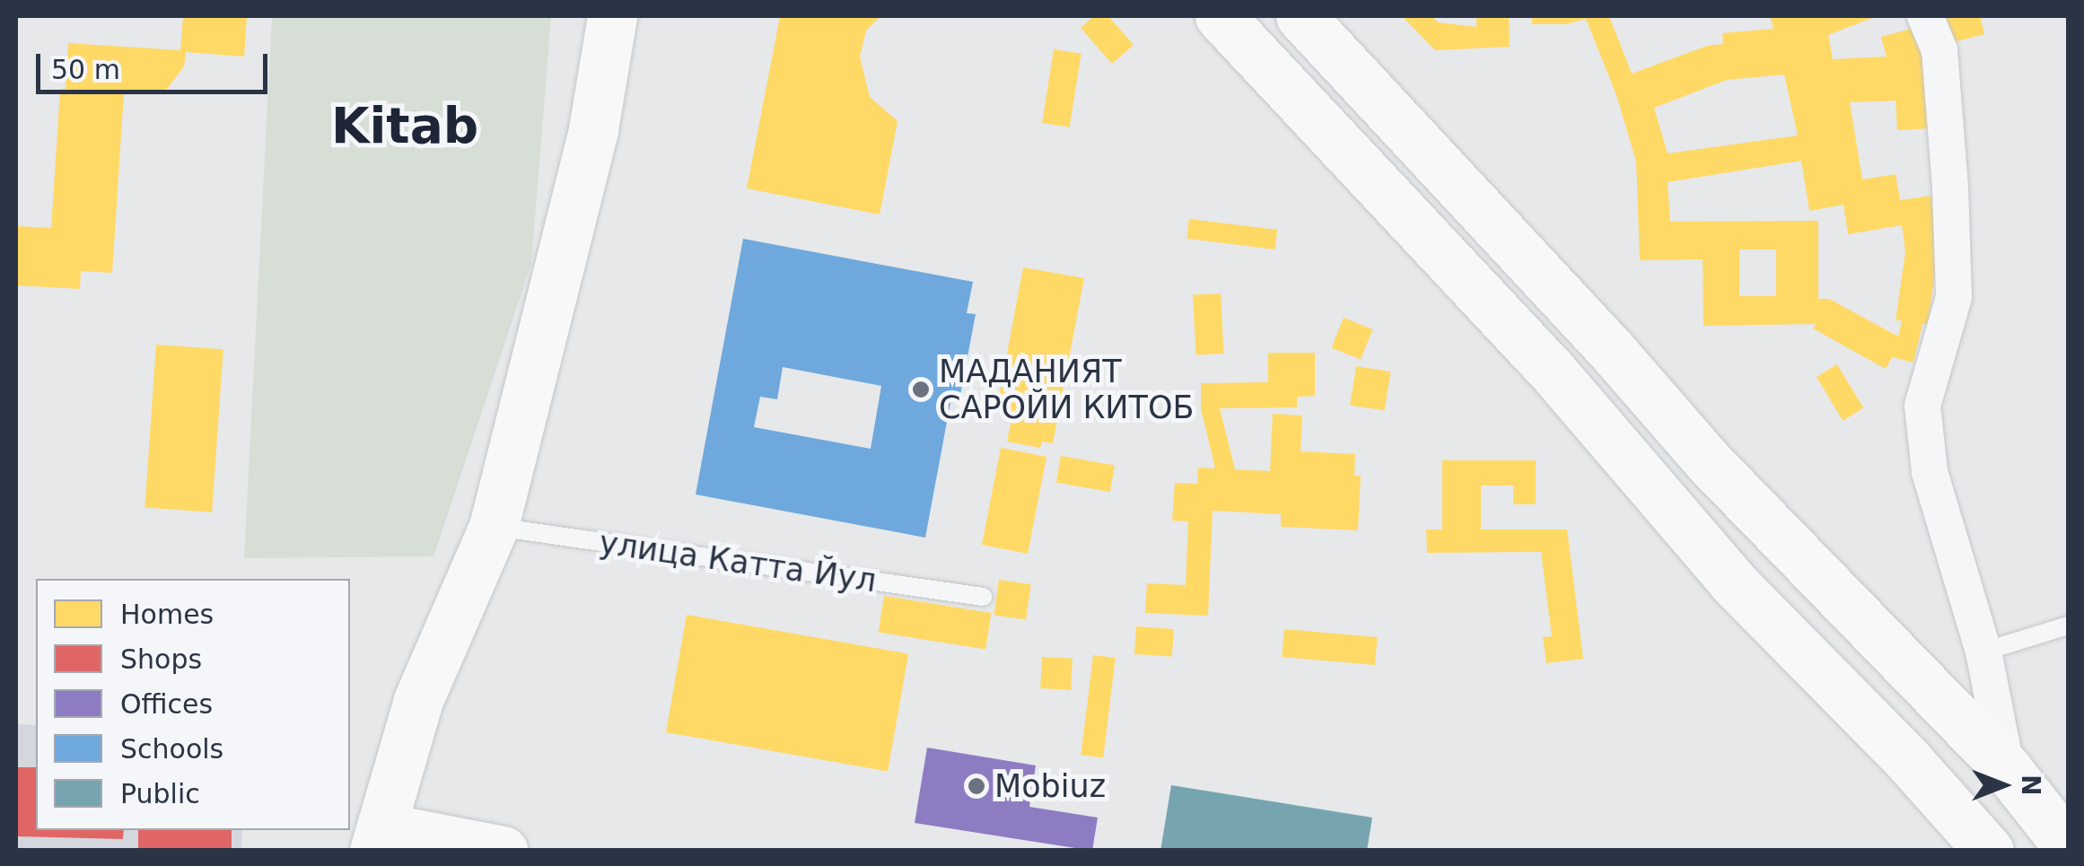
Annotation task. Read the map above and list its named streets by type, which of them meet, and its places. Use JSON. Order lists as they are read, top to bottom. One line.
{"streets":{"lane":["улица Катта Йул"]},"districts":["Kitab"],"places":["МАДАНИЯТ САРОЙИ КИТОБ","Mobiuz"],"legend":["Homes","Shops","Offices","Schools","Public"],"scale_bar":"50 m","north":"right"}
